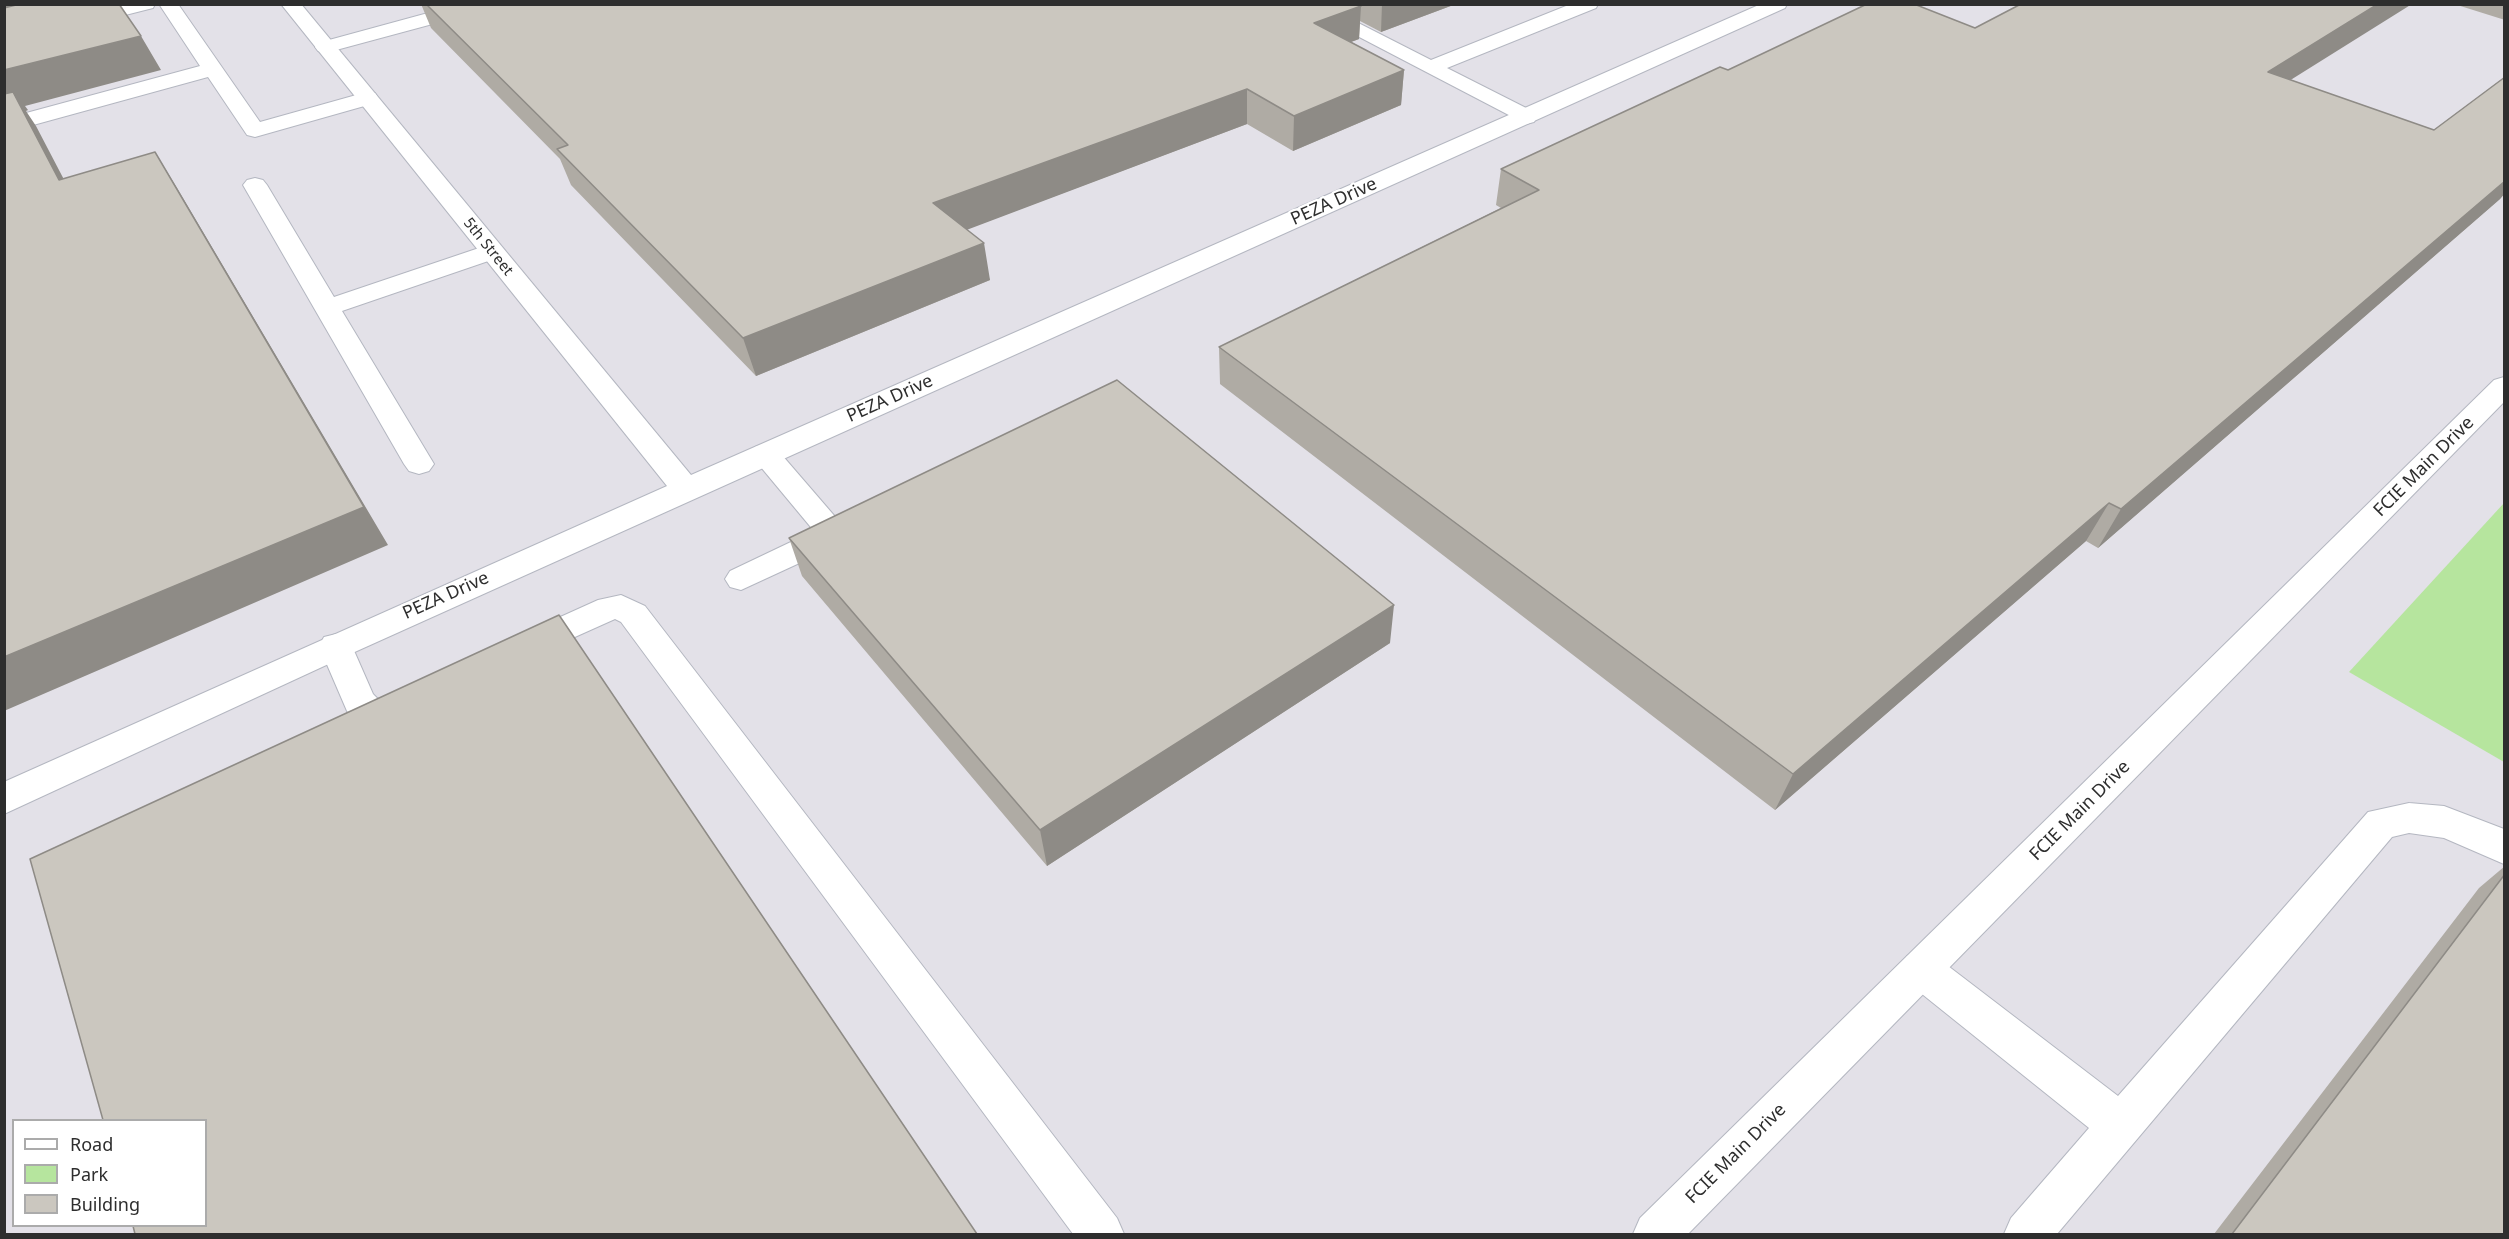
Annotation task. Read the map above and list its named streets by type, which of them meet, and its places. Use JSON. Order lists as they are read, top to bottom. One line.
{"streets":{"street":["PEZA Drive","5th Street","FCIE Main Drive"]},"crossings":[["PEZA Drive","5th Street"]],"legend":["Road","Park","Building"]}
